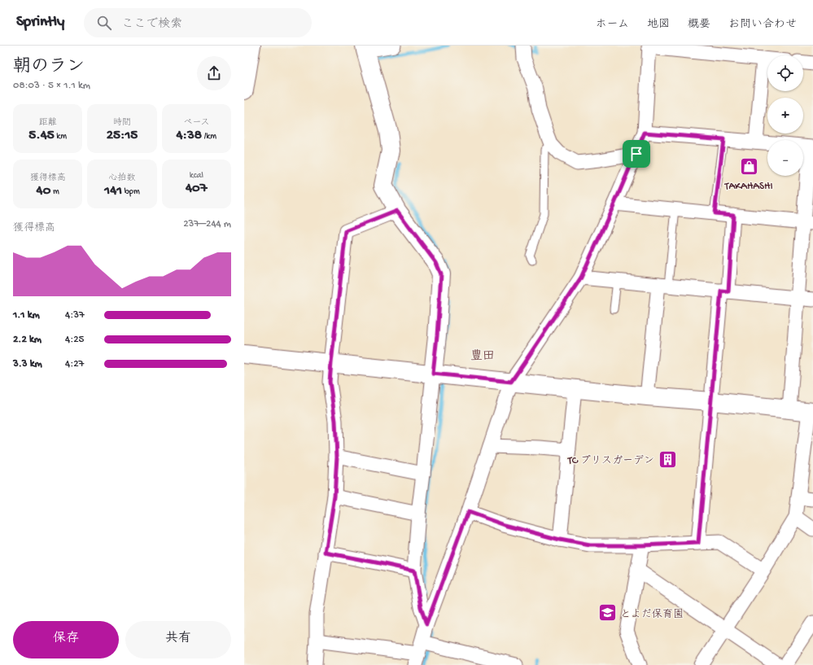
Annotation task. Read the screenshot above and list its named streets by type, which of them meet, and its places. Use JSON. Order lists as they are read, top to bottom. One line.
{"districts":["豊田"],"places":{"shop":["TAKAHASHI"],"building":["TC ブリスガーデン"],"school or university":["とよだ保育園"]},"page":{"header":"Sprintly","search":"ここで検索","nav":["ホーム","地図","概要","お問い合わせ"],"heading":["朝のラン","08:03 · 5 × 1.1 km"],"map_buttons":["+","−"],"stats":[["距離","5.45 km"],["時間","25:15"],["ペース","4:38 /km"],["獲得標高","40 m"],["心拍数","141 bpm"],["kcal","407"]],"chart":["獲得標高","237–244 m"],"list":[{"name":"1.1 km","note":"4:37"},{"name":"2.2 km","note":"4:25"},{"name":"3.3 km","note":"4:27"}],"buttons":["保存","共有"]}}
